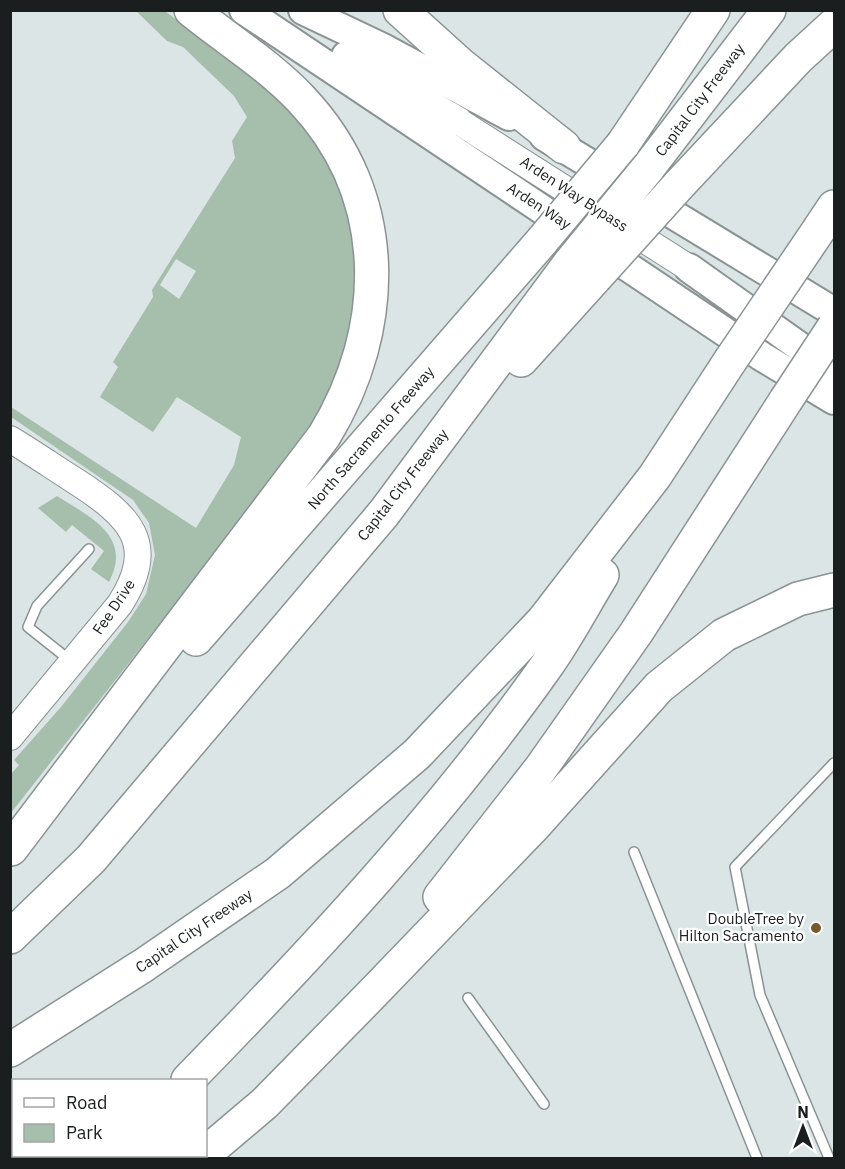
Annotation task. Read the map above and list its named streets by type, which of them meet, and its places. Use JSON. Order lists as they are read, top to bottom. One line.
{"streets":{"highway":["Capital City Freeway","North Sacramento Freeway"],"main road":["Arden Way"],"street":["Arden Way Bypass","Fee Drive"]},"crossings":[["Capital City Freeway","North Sacramento Freeway"]],"places":["DoubleTree by Hilton Sacramento"],"legend":["Road","Park"],"north":"top"}
